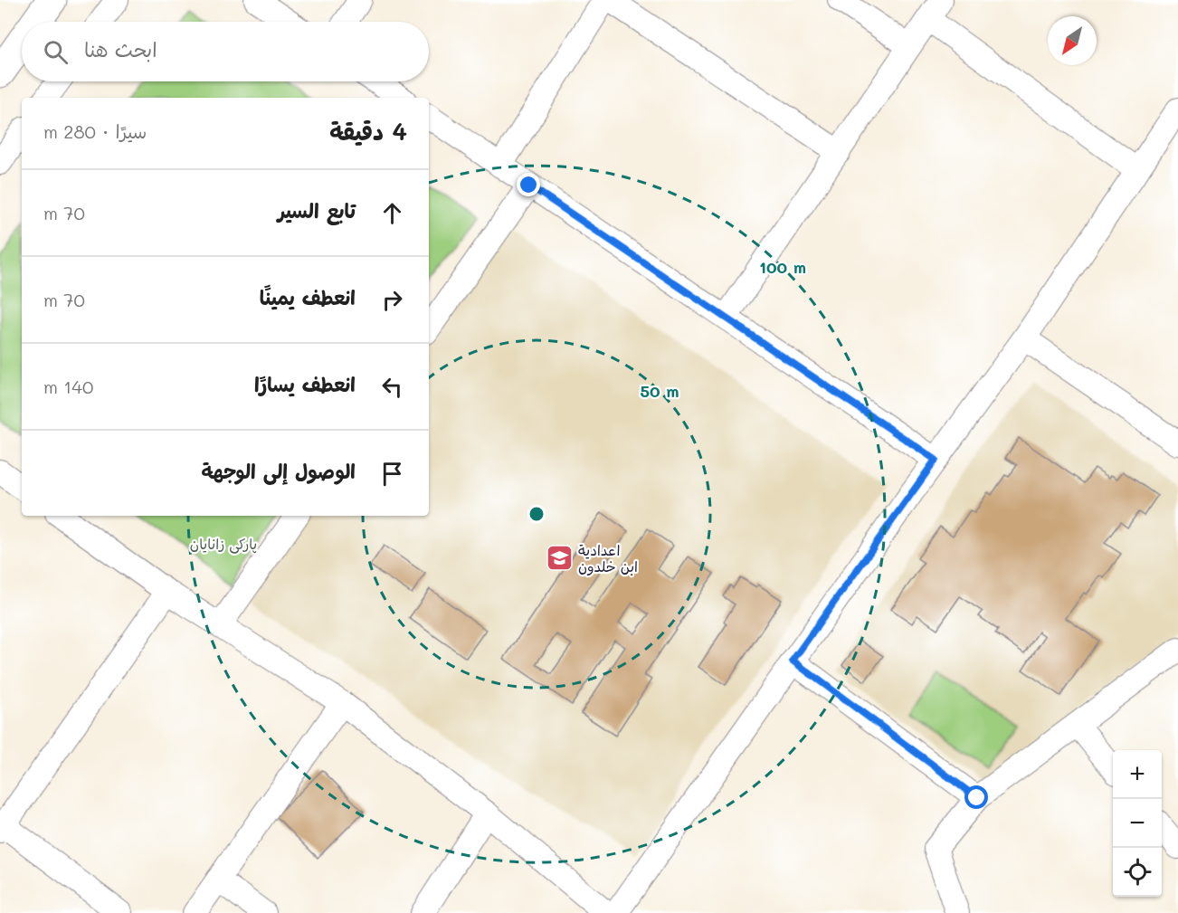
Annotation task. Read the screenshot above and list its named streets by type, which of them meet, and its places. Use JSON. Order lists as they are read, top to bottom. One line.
{"parks":["پارکی زانایان"],"places":{"school or university":["اعدادية ابن خلدون"]},"north":"bottom left","page":{"search":"ابحث هنا","heading":["4 دقيقة","سيرًا · 280 m"],"list":[["تابع السير","70 m"],["انعطف يمينًا","70 m"],["انعطف يسارًا","140 m"],"الوصول إلى الوجهة"],"map_buttons":["+","−"]},"rings":["100 m","50 m"]}
